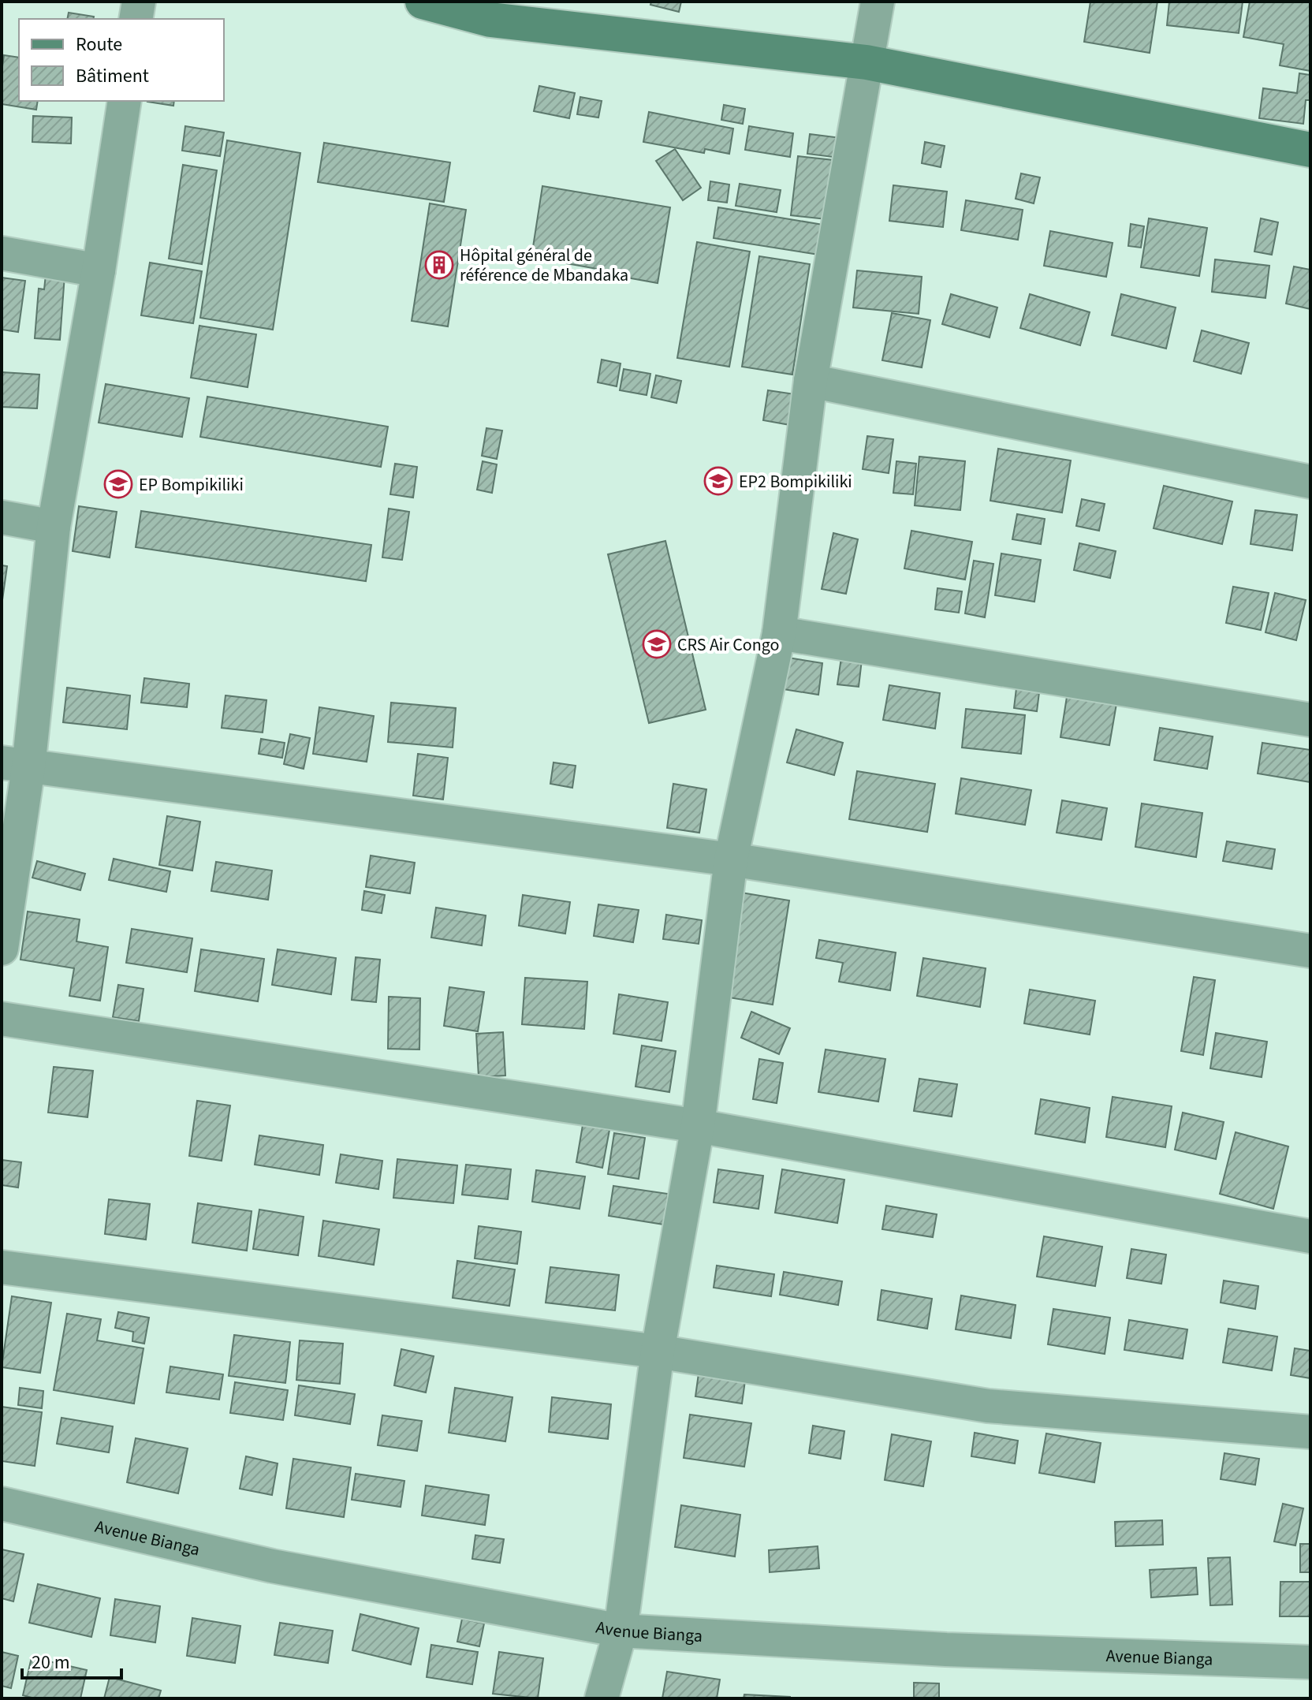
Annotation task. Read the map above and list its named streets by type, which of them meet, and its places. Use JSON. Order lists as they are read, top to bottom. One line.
{"streets":{"street":["Avenue Bianga"]},"places":{"building":["Hôpital général de référence de Mbandaka"],"school or university":["EP2 Bompikiliki","EP Bompikiliki","CRS Air Congo"]},"legend":["Route","Bâtiment"],"scale_bar":"20 m"}
